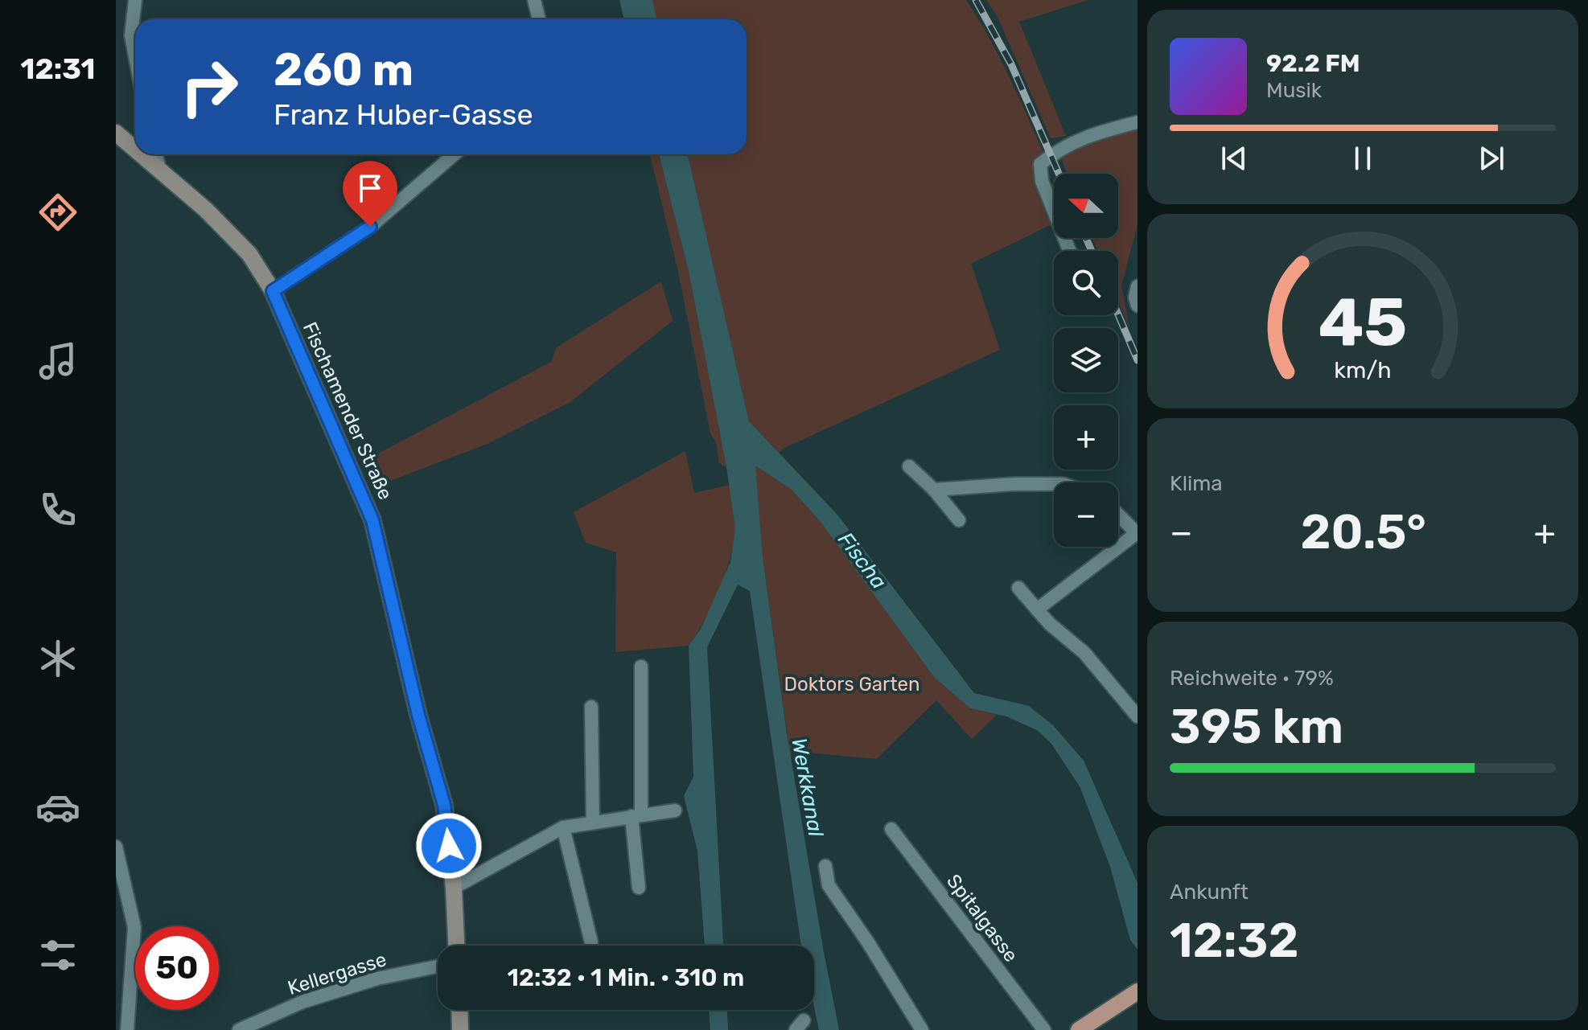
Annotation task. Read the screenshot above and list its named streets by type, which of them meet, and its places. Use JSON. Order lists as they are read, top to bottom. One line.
{"streets":{"main road":["Fischamender Straße"],"street":["Spitalgasse","Kellergasse"]},"water":["Fischa","Werkkanal"],"parks":["Doktors Garten"],"north":"left","page":{"tabs":"12:31","turn":["260 m","Franz Huber-Gasse"],"song":["92.2 FM","Musik"],"map_buttons":["+","−"],"tile":["Klima",["Reichweite · 79%","395 km"],["Ankunft","12:32"]],"heat":["−","20.5°","+"],"limit":"50","trip":"12:32 · 1 Min. · 310 m","gauge":["45","km/h"]}}
